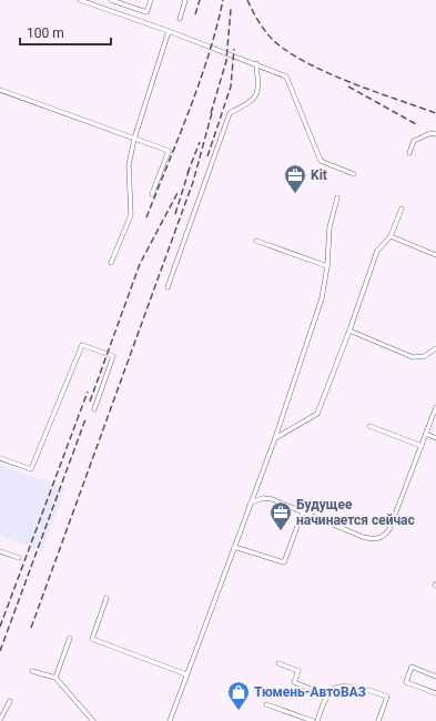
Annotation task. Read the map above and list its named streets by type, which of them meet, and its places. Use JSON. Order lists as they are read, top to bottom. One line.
{"places":{"office":["Kit","Будущее начинается сейчас"],"shop":["Тюмень-АвтоВАЗ"]},"scale_bar":"100 m"}
